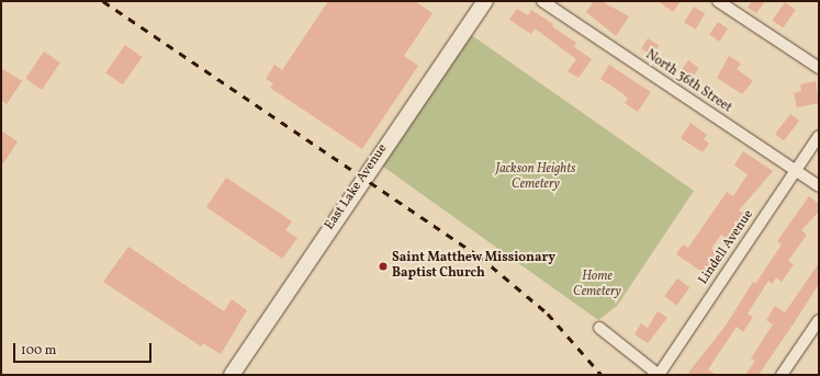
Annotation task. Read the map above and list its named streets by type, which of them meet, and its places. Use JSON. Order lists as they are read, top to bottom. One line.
{"streets":{"street":["North 36th Street","East Lake Avenue","Lindell Avenue"]},"crossings":[["North 36th Street","Lindell Avenue"]],"parks":["Jackson Heights Cemetery","Home Cemetery"],"places":["Saint Matthew Missionary Baptist Church"],"scale_bar":"100 m"}
